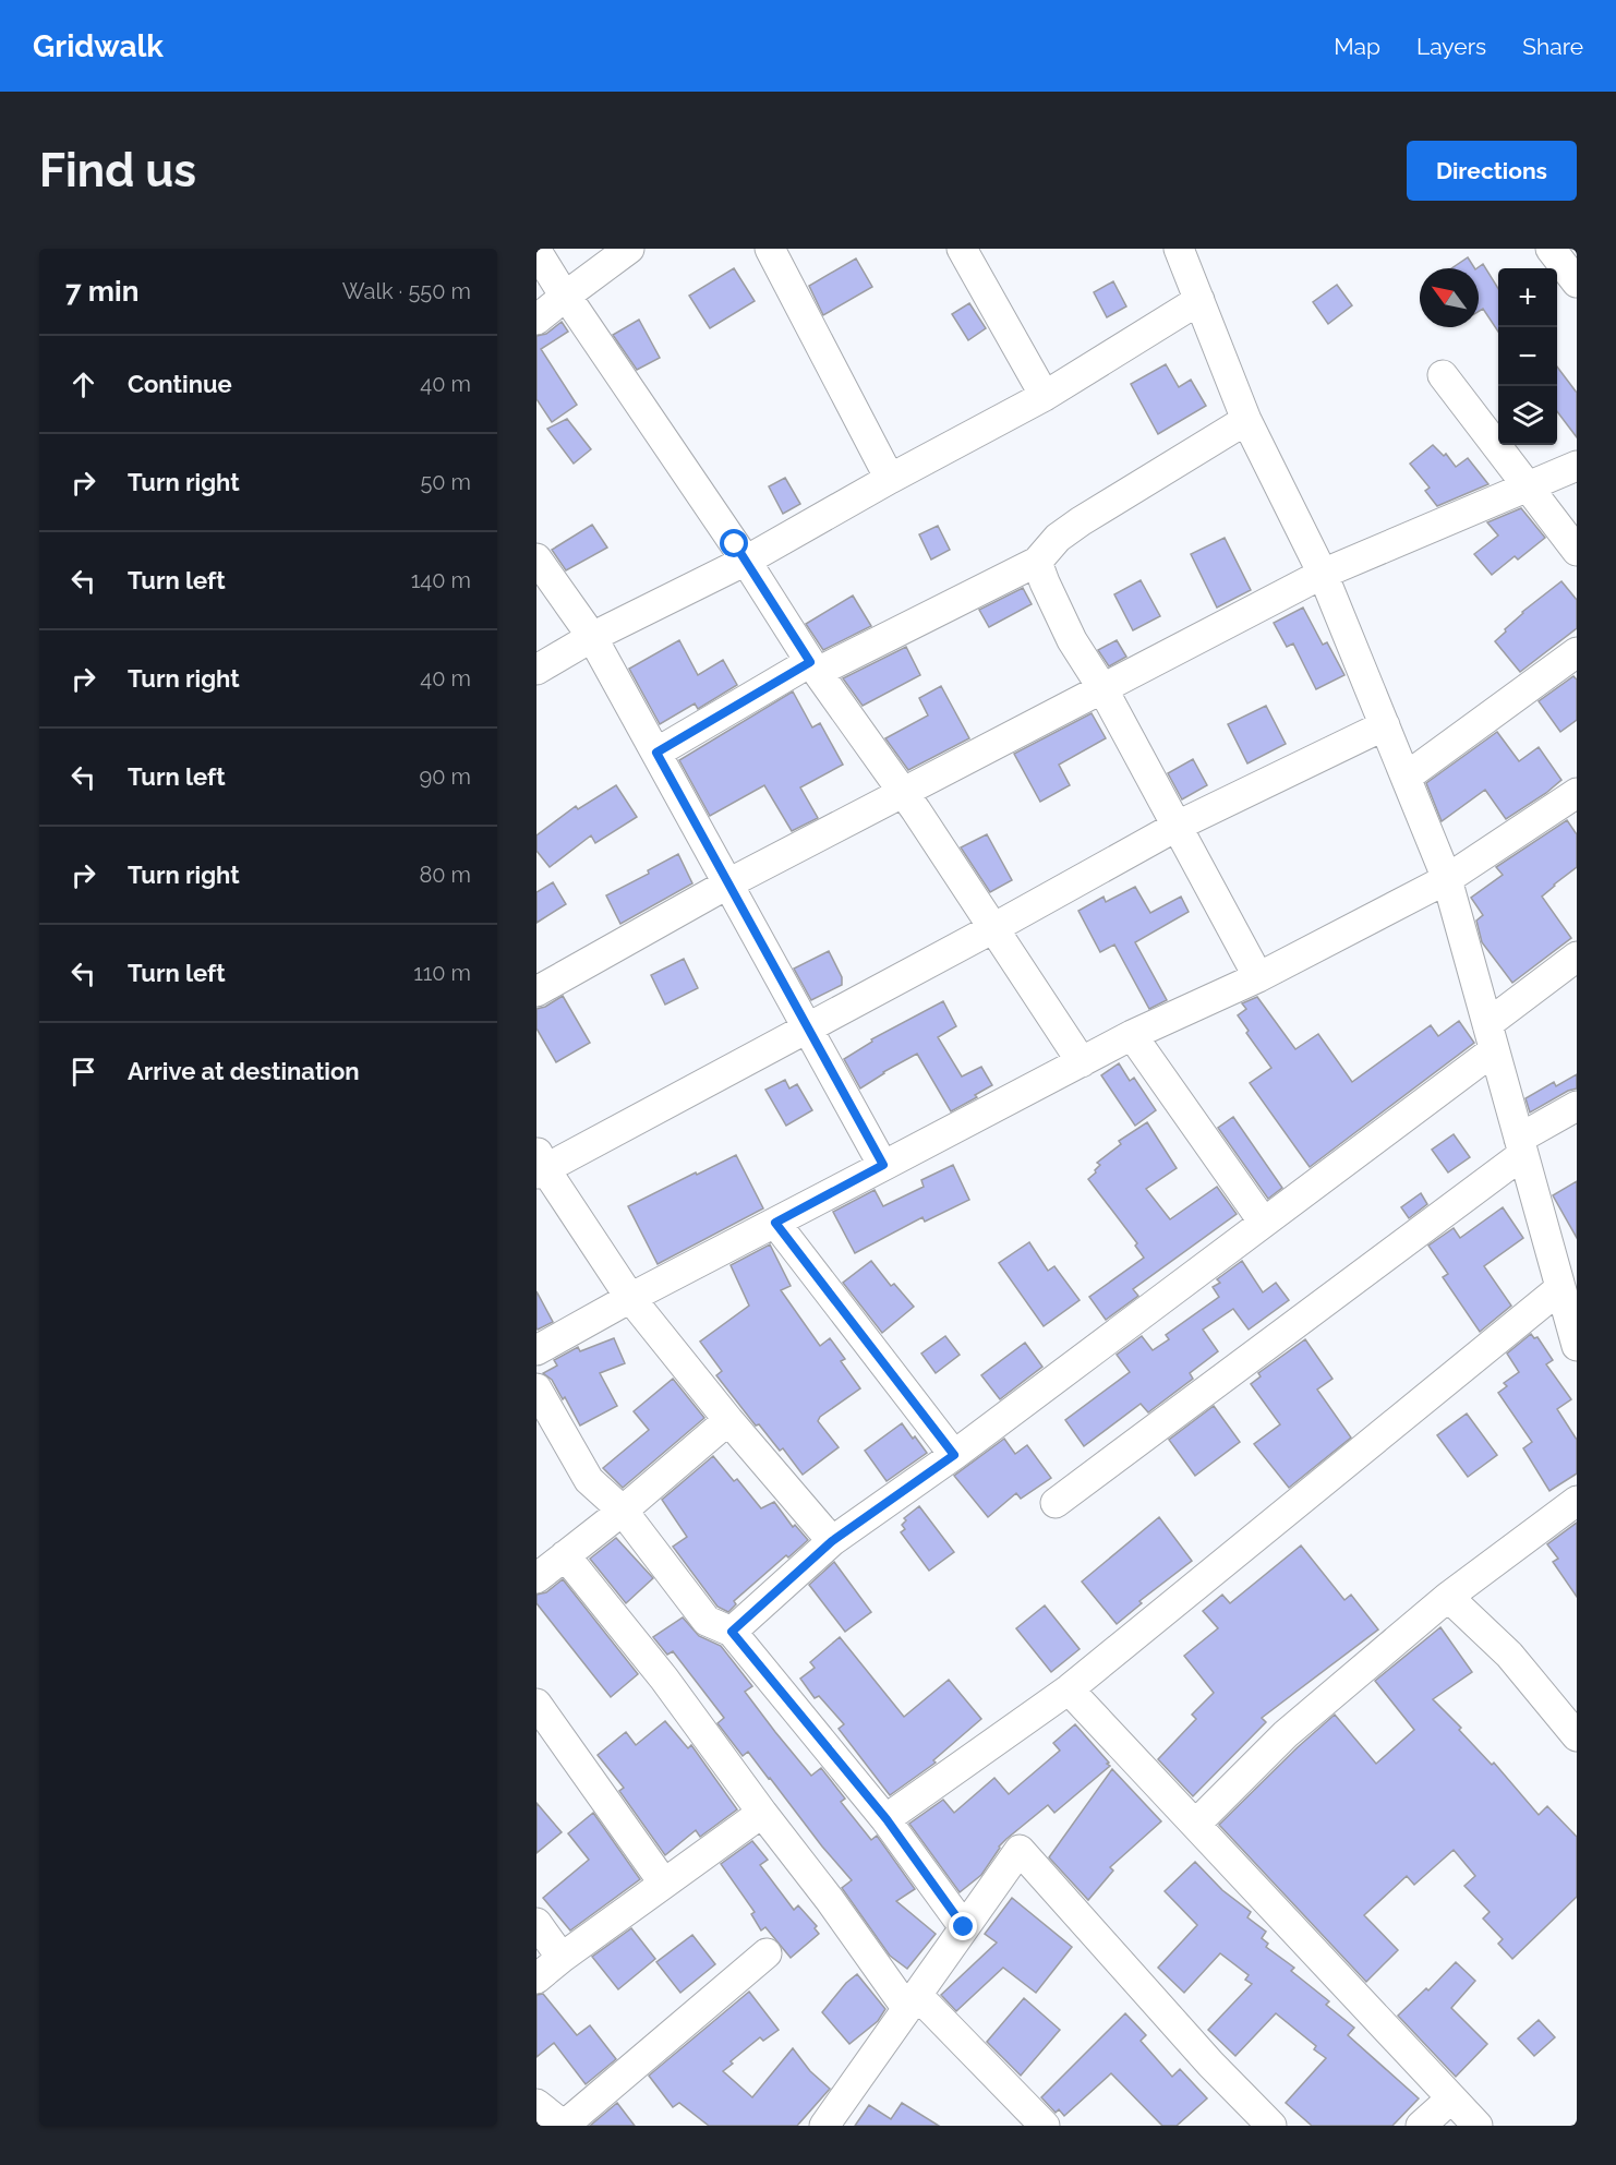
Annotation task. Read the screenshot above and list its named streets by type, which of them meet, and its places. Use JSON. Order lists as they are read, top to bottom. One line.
{"north":"top left","page":{"header":"Gridwalk","nav":["Map","Layers","Share"],"buttons":"Directions","title":"Find us","heading":["7 min","Walk · 550 m"],"map_buttons":["+","−"],"list":[["Continue","40 m"],["Turn right","50 m"],["Turn left","140 m"],["Turn right","40 m"],["Turn left","90 m"],["Turn right","80 m"],["Turn left","110 m"],"Arrive at destination"]}}
